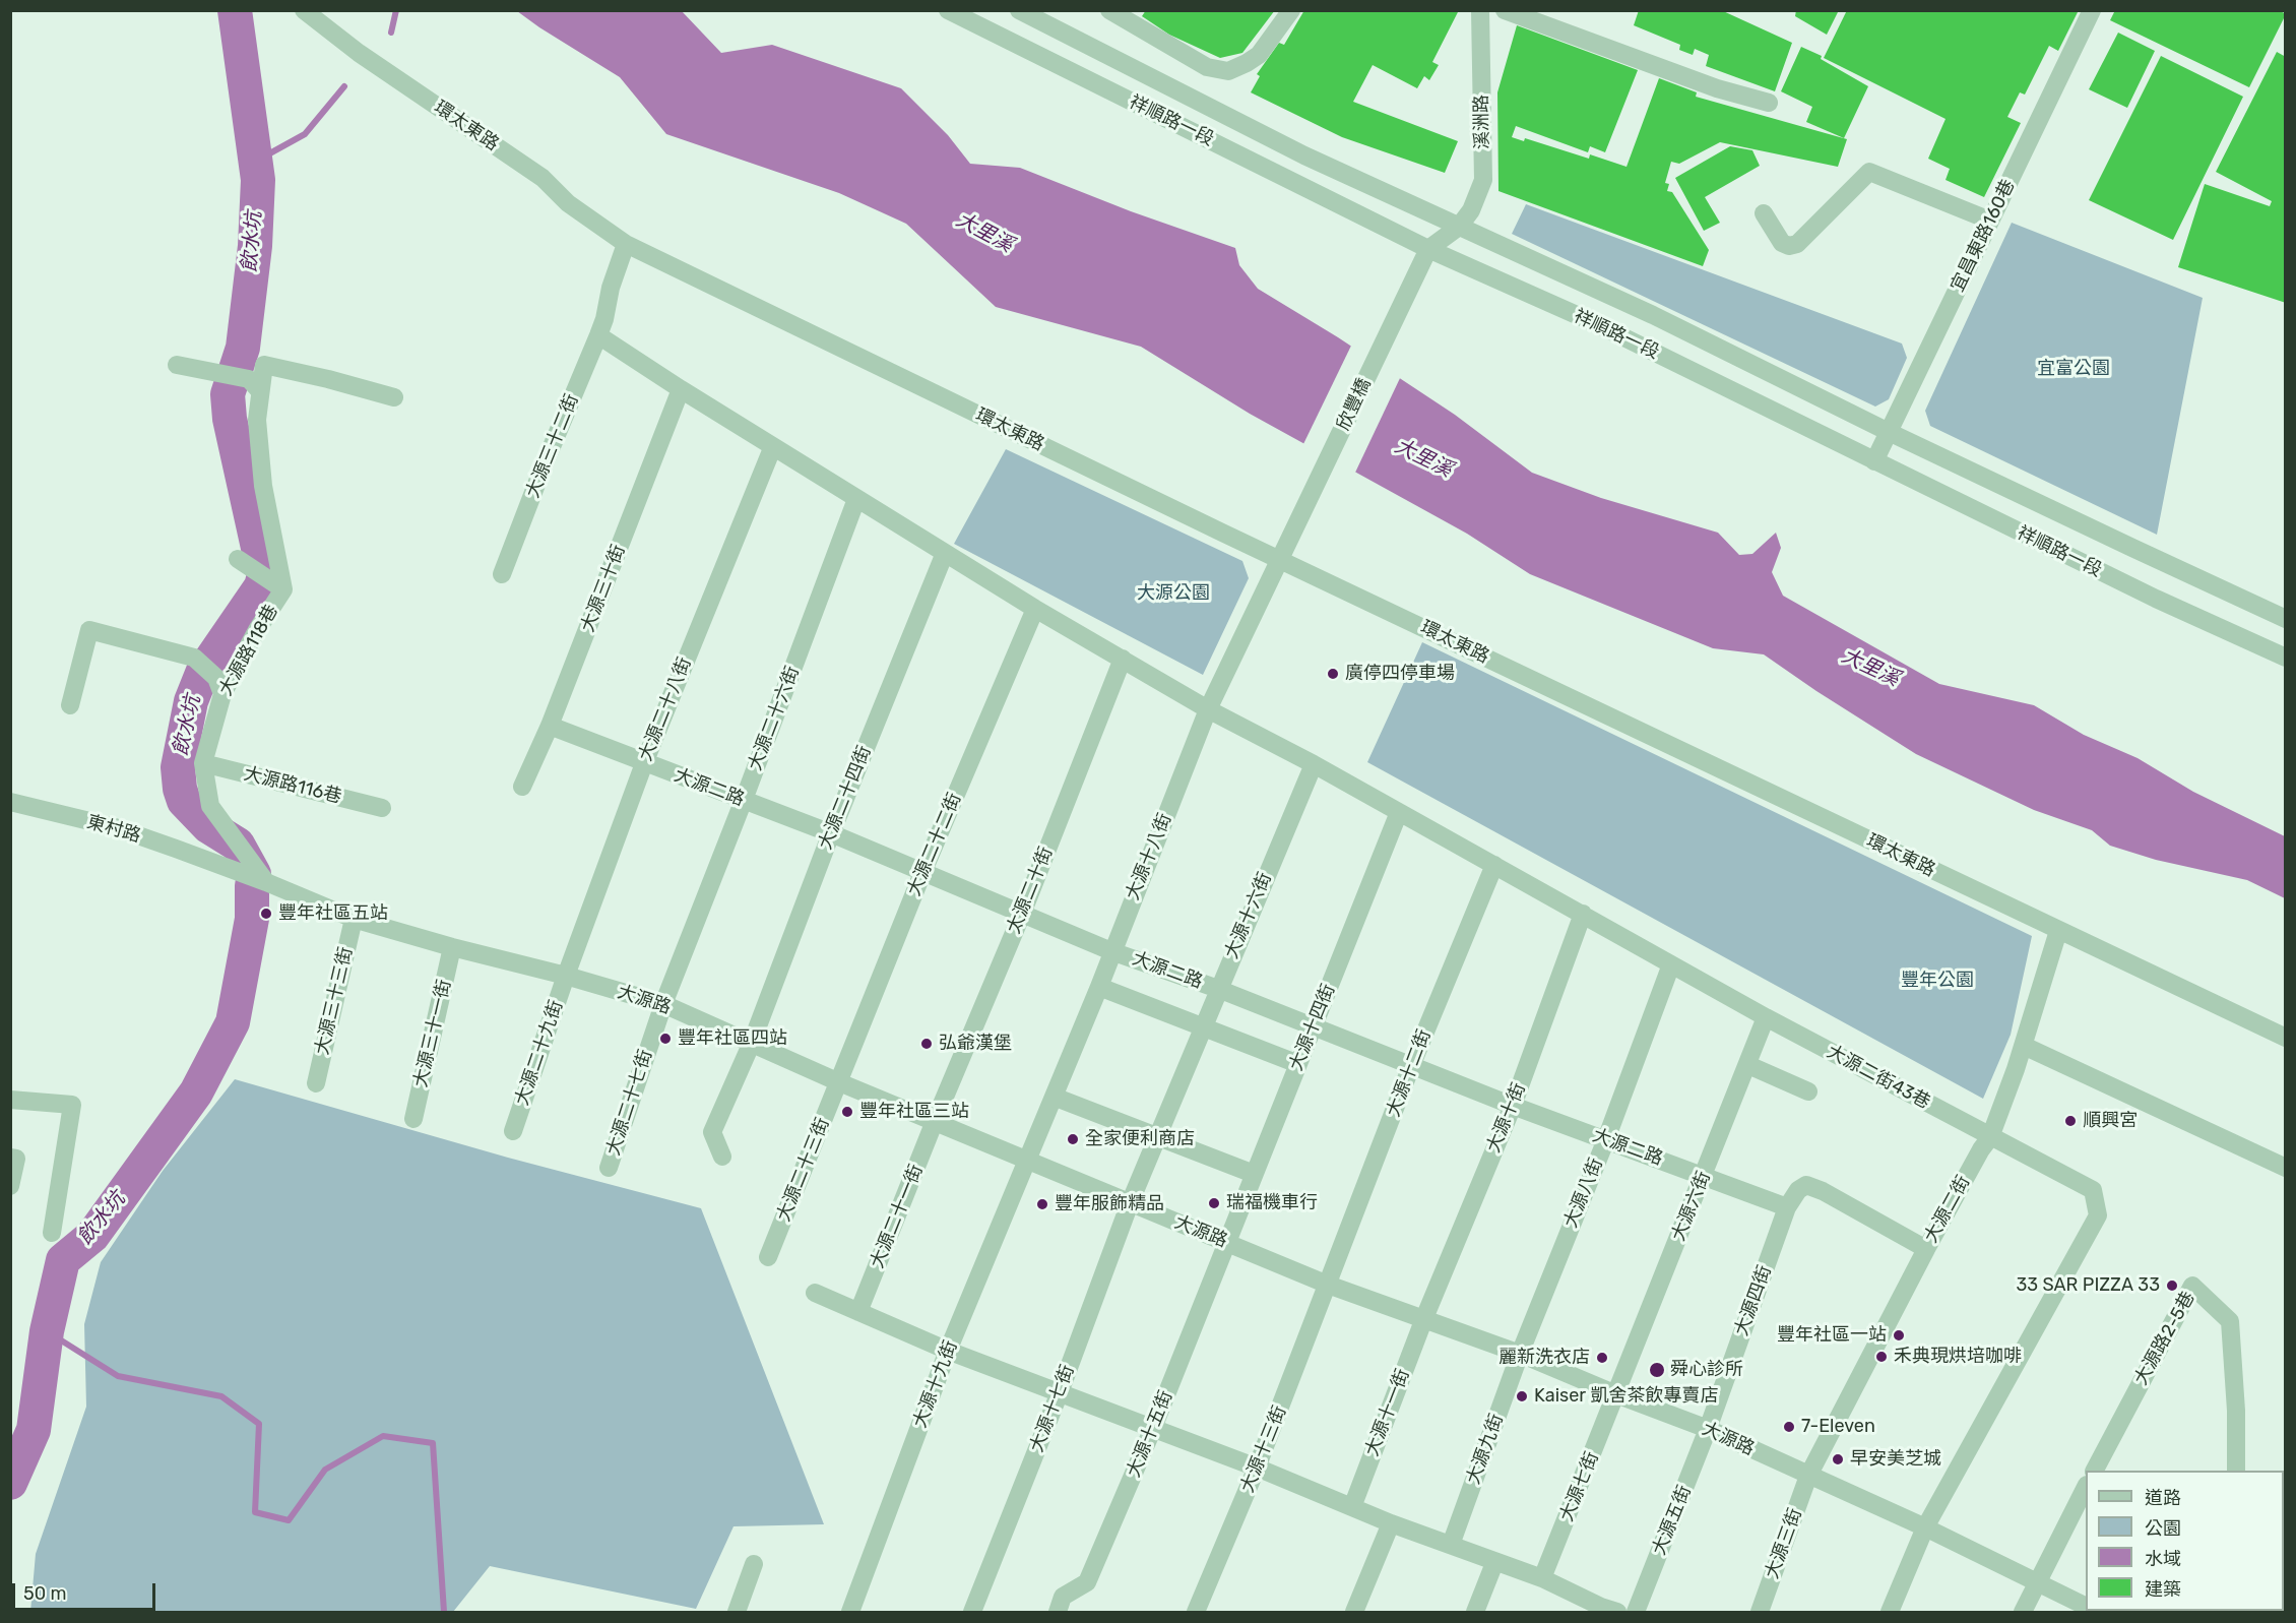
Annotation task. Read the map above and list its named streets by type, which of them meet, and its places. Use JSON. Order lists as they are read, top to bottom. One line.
{"streets":{"street":["祥順路一段","溪洲路","環太東路","宜昌東路160巷","欣豐橋","大源三十二街","大源三十街","大源路118巷","大源二十八街","大源二十六街","大源路116巷","大源二路","大源二十四街","東村路","大源二十二街","大源十八街","太源二十街","大源十六街","大源路","大源三十三街","大源十四街","大源三十一街","大源二十九街","大源十二街","大源二街43巷","大源二十七街","大源十街","大源二十三街","大源八街","大源六街","大源二街","大源二十一街","大源四街","大源路2-5巷","大源十九街","大源十七街","大源十一街","大源十五街","大源十三街","大源九街","大源七街","大源五街","大源三街"]},"crossings":[["祥順路一段","溪洲路"],["祥順路一段","宜昌東路160巷"],["祥順路一段","欣豐橋"],["環太東路","欣豐橋"],["環太東路","大源十八街"],["環太東路","大源二街"],["欣豐橋","大源十八街"],["大源三十二街","大源二街43巷"],["大源三十街","大源二路"],["大源三十街","大源二街43巷"],["大源路118巷","大源路116巷"],["大源路118巷","東村路"],["大源路118巷","大源路"],["大源二十八街","大源二路"],["大源二十八街","大源路"],["大源二十八街","大源二十九街"],["大源二十八街","大源二街43巷"],["大源二十六街","大源二路"],["大源二十六街","大源路"],["大源二十六街","大源二街43巷"],["大源二十六街","大源二十七街"],["大源二路","大源二十四街"],["大源二路","大源二十二街"],["大源二路","大源十八街"],["大源二路","太源二十街"],["大源二路","大源十六街"],["大源二路","大源十四街"],["大源二路","大源十二街"],["大源二路","大源十街"],["大源二路","大源八街"],["大源二路","大源六街"],["大源二路","大源四街"],["大源二十四街","大源路"],["大源二十四街","大源二街43巷"],["東村路","大源路"],["大源二十二街","大源路"],["大源二十二街","大源二街43巷"],["大源二十二街","大源二十三街"],["大源十八街","大源路"],["大源十八街","大源二街43巷"],["大源十八街","大源十九街"],["太源二十街","大源路"],["太源二十街","大源二街43巷"],["太源二十街","大源二十一街"],["大源十六街","大源路"],["大源十六街","大源二街43巷"],["大源十六街","大源十七街"],["大源路","大源三十三街"],["大源路","大源十四街"],["大源路","大源三十一街"],["大源路","大源二十九街"],["大源路","大源十二街"],["大源路","大源二街43巷"],["大源路","大源二十七街"],["大源路","大源十街"],["大源路","大源二十三街"],["大源路","大源八街"],["大源路","大源六街"],["大源路","大源二街"],["大源路","大源二十一街"],["大源路","大源四街"],["大源路","大源十九街"],["大源路","大源十七街"],["大源路","大源十一街"],["大源路","大源十五街"],["大源路","大源十三街"],["大源路","大源九街"],["大源路","大源七街"],["大源路","大源五街"],["大源路","大源三街"],["大源十四街","大源二街43巷"],["大源十四街","大源十五街"],["大源十二街","大源二街43巷"],["大源十二街","大源十三街"],["大源二街43巷","大源十街"],["大源二街43巷","大源八街"],["大源二街43巷","大源六街"],["大源二街43巷","大源二街"],["大源十街","大源十一街"],["大源八街","大源九街"],["大源六街","大源七街"],["大源二街","大源三街"],["大源四街","大源五街"]],"water":["大里溪","飲水坑"],"parks":["宜富公園","大源公園","豐年公園"],"places":["廣停四停車場","豐年社區五站","豐年社區四站","弘爺漢堡","豐年社區三站","順興宮","全家便利商店","瑞福機車行","豐年服飾精品","33 SAR PIZZA 33","豐年社區一站","禾典現烘培咖啡","麗新洗衣店","舜心診所","Kaiser 凱舍茶飲專賣店","7-Eleven","早安美芝城"],"legend":["道路","公園","水域","建築"],"scale_bar":"50 m"}
